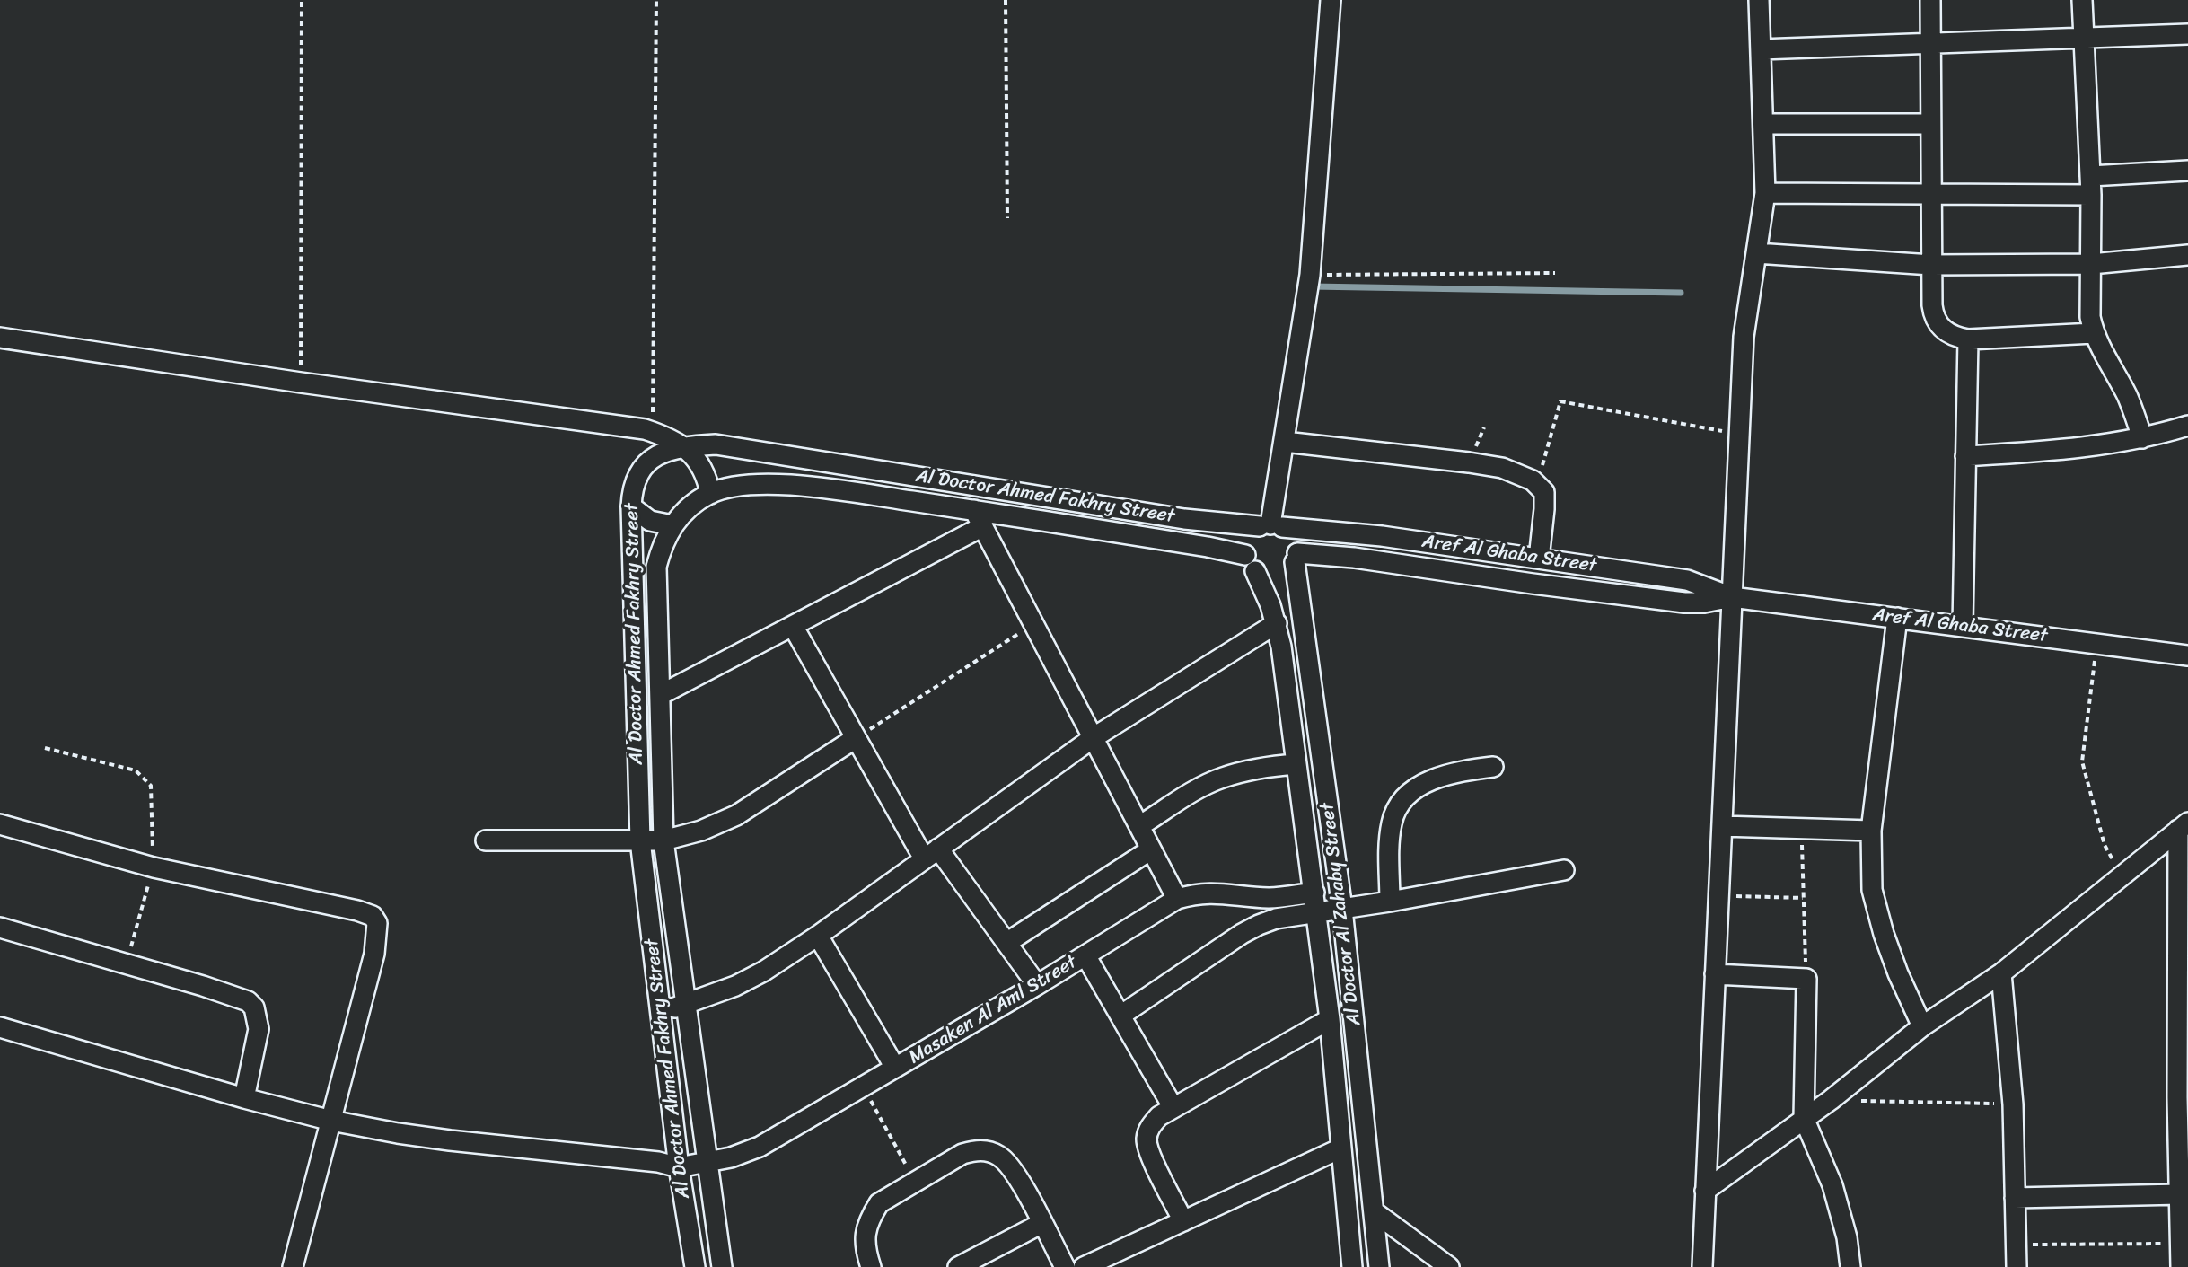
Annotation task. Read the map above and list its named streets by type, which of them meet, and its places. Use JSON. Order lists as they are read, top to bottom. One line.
{"streets":{"street":["Al Doctor Ahmed Fakhry Street","Aref Al Ghaba Street","Al Doctor Al Zahaby Street","Masaken Al Aml Street"]},"crossings":[["Al Doctor Ahmed Fakhry Street","Aref Al Ghaba Street"],["Al Doctor Ahmed Fakhry Street","Al Doctor Al Zahaby Street"],["Al Doctor Ahmed Fakhry Street","Masaken Al Aml Street"],["Aref Al Ghaba Street","Al Doctor Al Zahaby Street"],["Al Doctor Al Zahaby Street","Masaken Al Aml Street"]]}
